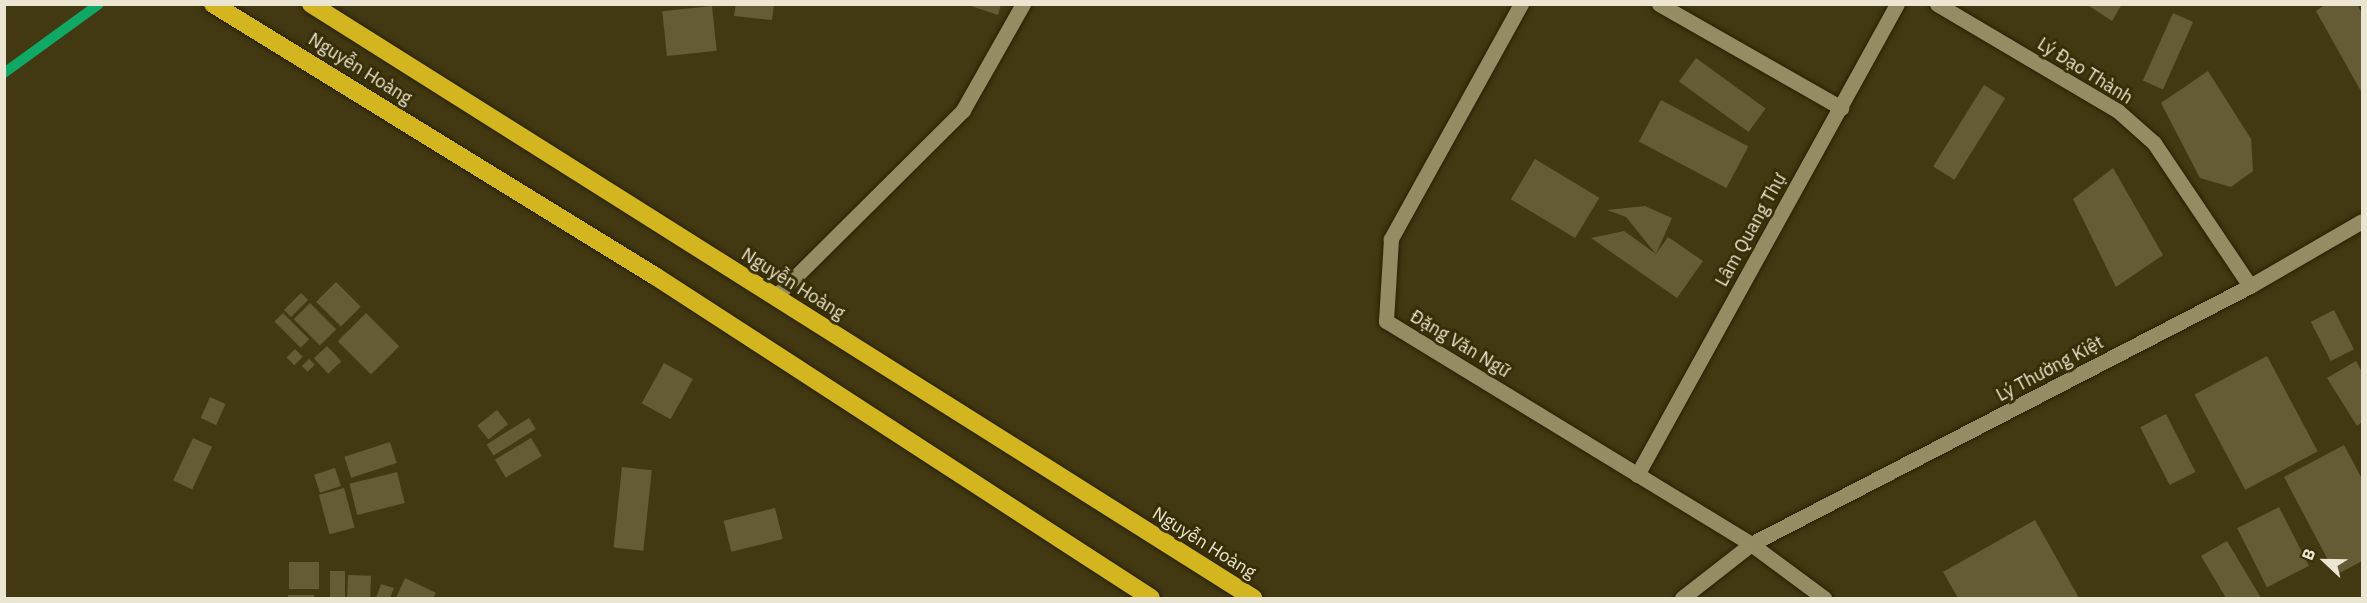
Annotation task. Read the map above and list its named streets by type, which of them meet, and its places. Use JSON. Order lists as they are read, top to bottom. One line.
{"streets":{"highway":["Nguyễn Hoàng"],"street":["Lý Đạo Thành","Lâm Quang Thự","Đặng Văn Ngữ","Lý Thường Kiệt"]},"crossings":[["Lý Đạo Thành","Lý Thường Kiệt"],["Lâm Quang Thự","Đặng Văn Ngữ"],["Đặng Văn Ngữ","Lý Thường Kiệt"]],"north":"left"}
